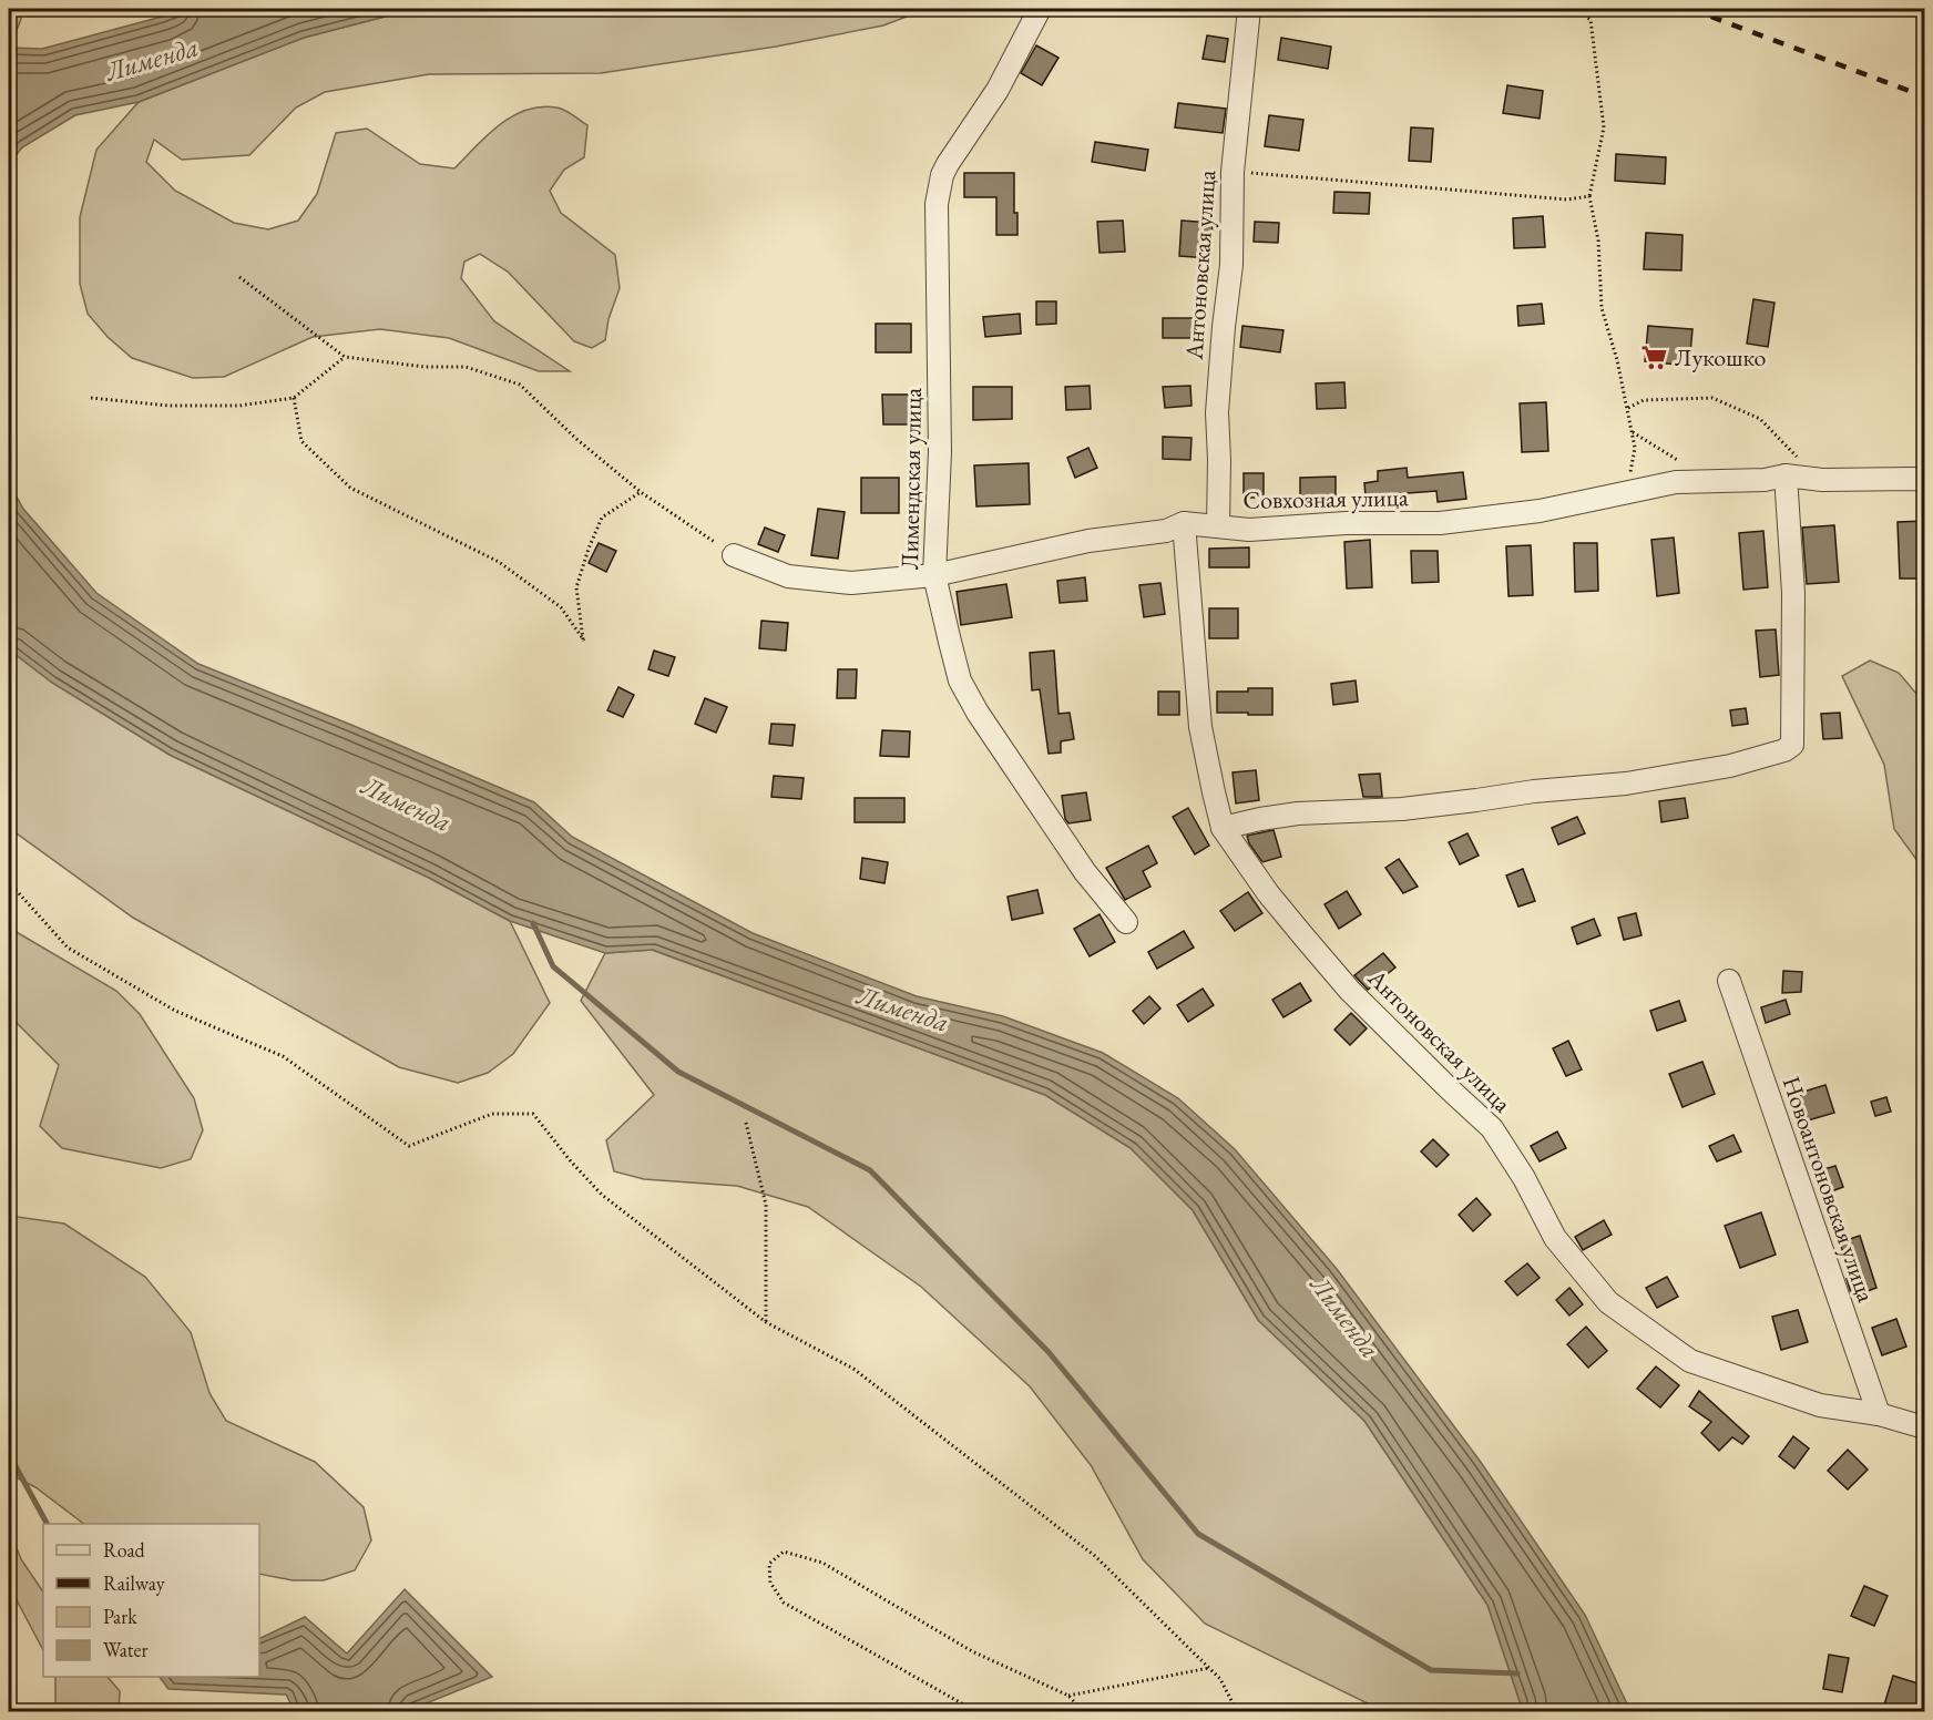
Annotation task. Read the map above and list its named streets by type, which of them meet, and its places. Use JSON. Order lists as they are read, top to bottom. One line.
{"streets":{"street":["Антоновская улица","Лимендская улица","Совхозная улица","Новоантоновская улица"]},"crossings":[["Антоновская улица","Совхозная улица"],["Антоновская улица","Новоантоновская улица"],["Лимендская улица","Совхозная улица"]],"water":["Лименда"],"places":{"supermarket":["Лукошко"]},"legend":["Road","Railway","Park","Water"]}
